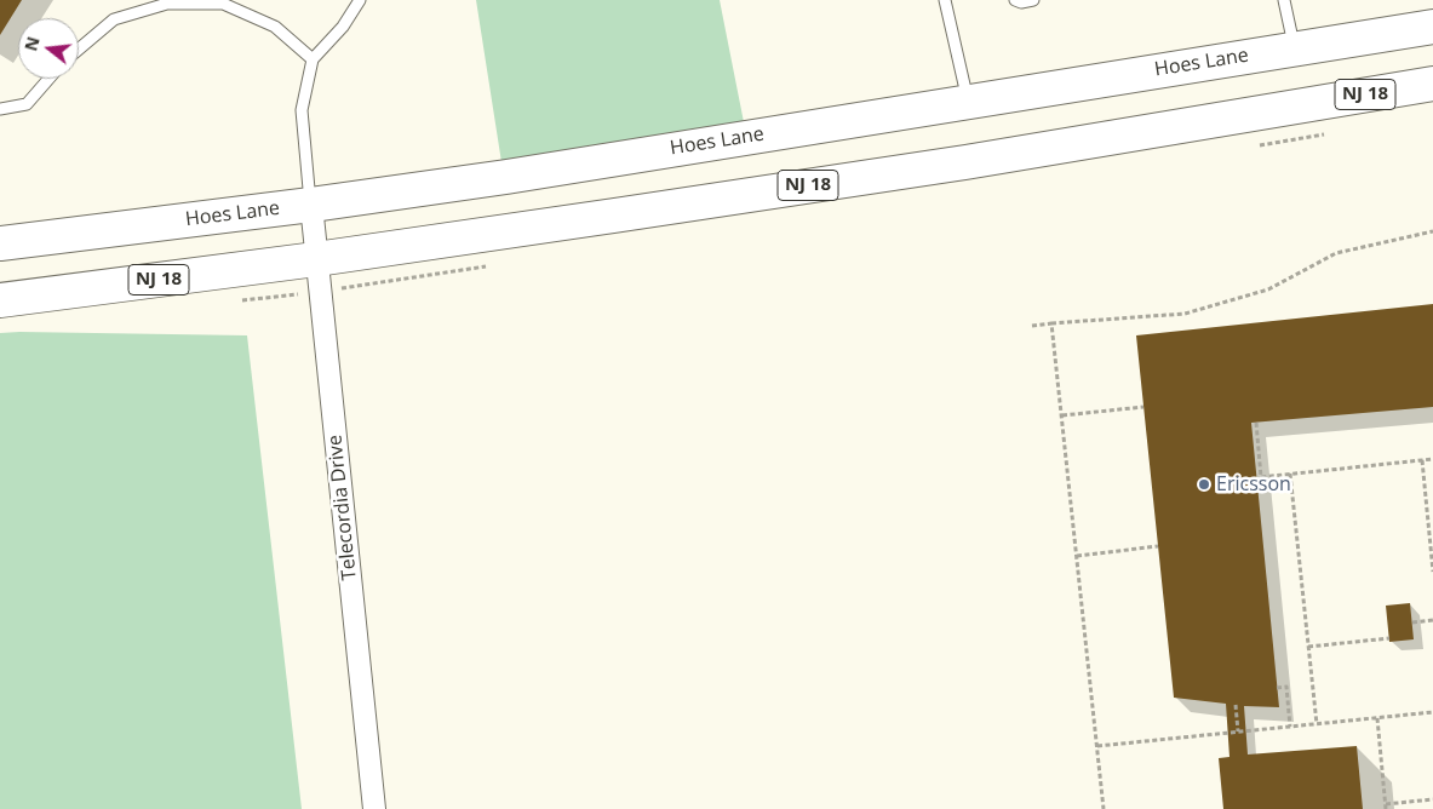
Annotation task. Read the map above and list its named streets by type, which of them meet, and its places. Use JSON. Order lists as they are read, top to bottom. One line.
{"streets":{"highway":["Hoes Lane","NJ 18"],"street":["Telecordia Drive"]},"crossings":[["Hoes Lane","Telecordia Drive"],["NJ 18","Telecordia Drive"]],"places":["Ericsson"],"north":"left"}
